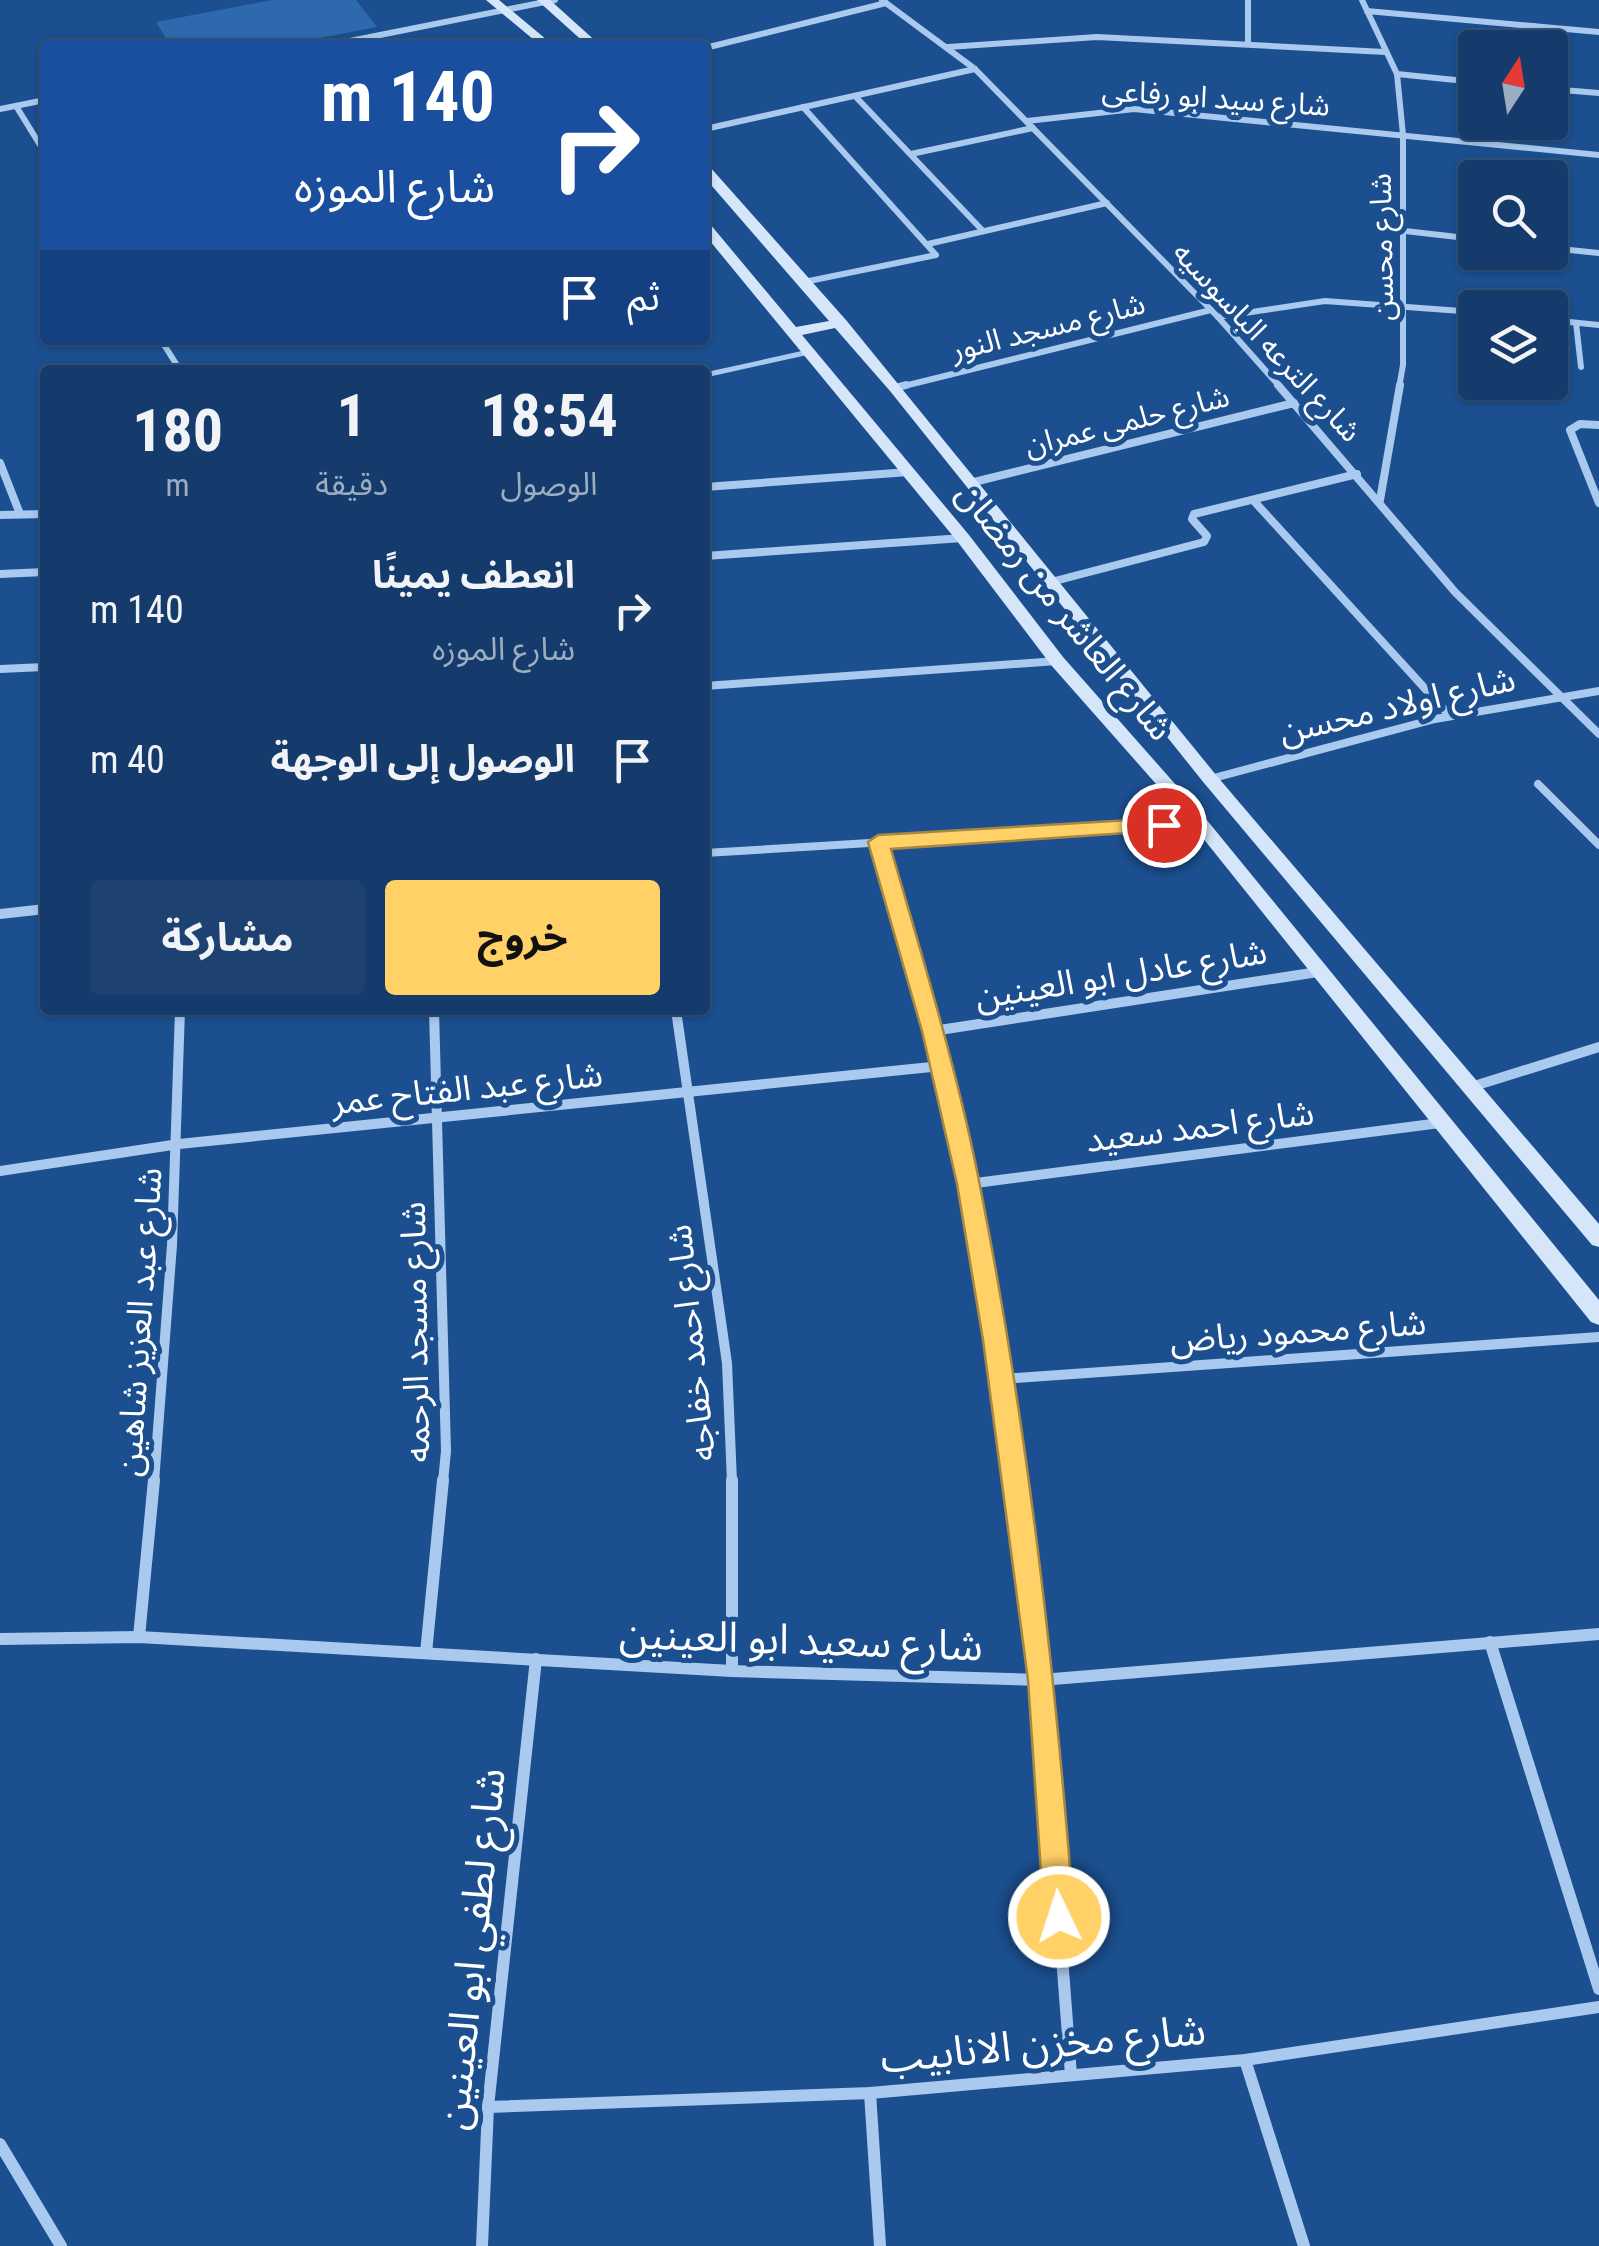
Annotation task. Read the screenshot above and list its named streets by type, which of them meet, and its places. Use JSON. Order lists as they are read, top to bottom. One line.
{"streets":{"main road":["شارع العاشر من رمضان"],"street":["شارع سيد ابو رفاعى","شارع محسن","شارع مسجد النور","شارع الترعه الباسوسيه","شارع حلمى عمران","شارع اولاد محسن","شارع عادل ابو العينين","شارع عبد الفتاح عمر","شارع احمد سعيد","شارع عبد العزيز شاهين","شارع محمود رياض","شارع مسجد الرحمه","شارع احمد خفاجه","شارع سعيد ابو العينين","شارع لطفي ابو العينين","شارع مخزن الانابيب"]},"crossings":[["شارع سيد ابو رفاعى","شارع محسن"],["شارع سيد ابو رفاعى","شارع الترعه الباسوسيه"],["شارع محسن","شارع مسجد النور"],["شارع محسن","شارع الترعه الباسوسيه"],["شارع مسجد النور","شارع الترعه الباسوسيه"],["شارع مسجد النور","شارع العاشر من رمضان"],["شارع الترعه الباسوسيه","شارع حلمى عمران"],["شارع الترعه الباسوسيه","شارع اولاد محسن"],["شارع حلمى عمران","شارع العاشر من رمضان"],["شارع العاشر من رمضان","شارع اولاد محسن"],["شارع العاشر من رمضان","شارع عادل ابو العينين"],["شارع العاشر من رمضان","شارع احمد سعيد"],["شارع عبد الفتاح عمر","شارع عبد العزيز شاهين"],["شارع عبد الفتاح عمر","شارع مسجد الرحمه"],["شارع عبد الفتاح عمر","شارع احمد خفاجه"],["شارع عبد العزيز شاهين","شارع سعيد ابو العينين"],["شارع مسجد الرحمه","شارع سعيد ابو العينين"],["شارع احمد خفاجه","شارع سعيد ابو العينين"],["شارع سعيد ابو العينين","شارع لطفي ابو العينين"],["شارع لطفي ابو العينين","شارع مخزن الانابيب"]],"north":"top","page":{"turn":["140 m","شارع الموزه"],"then":"ثم","eta":["18:54","الوصول","1","دقيقة","180","m"],"list":[{"name":"انعطف يمينًا","note":"شارع الموزه","value":"140 m"},{"name":"الوصول إلى الوجهة","value":"40 m"}],"buttons":["خروج","مشاركة"]}}
